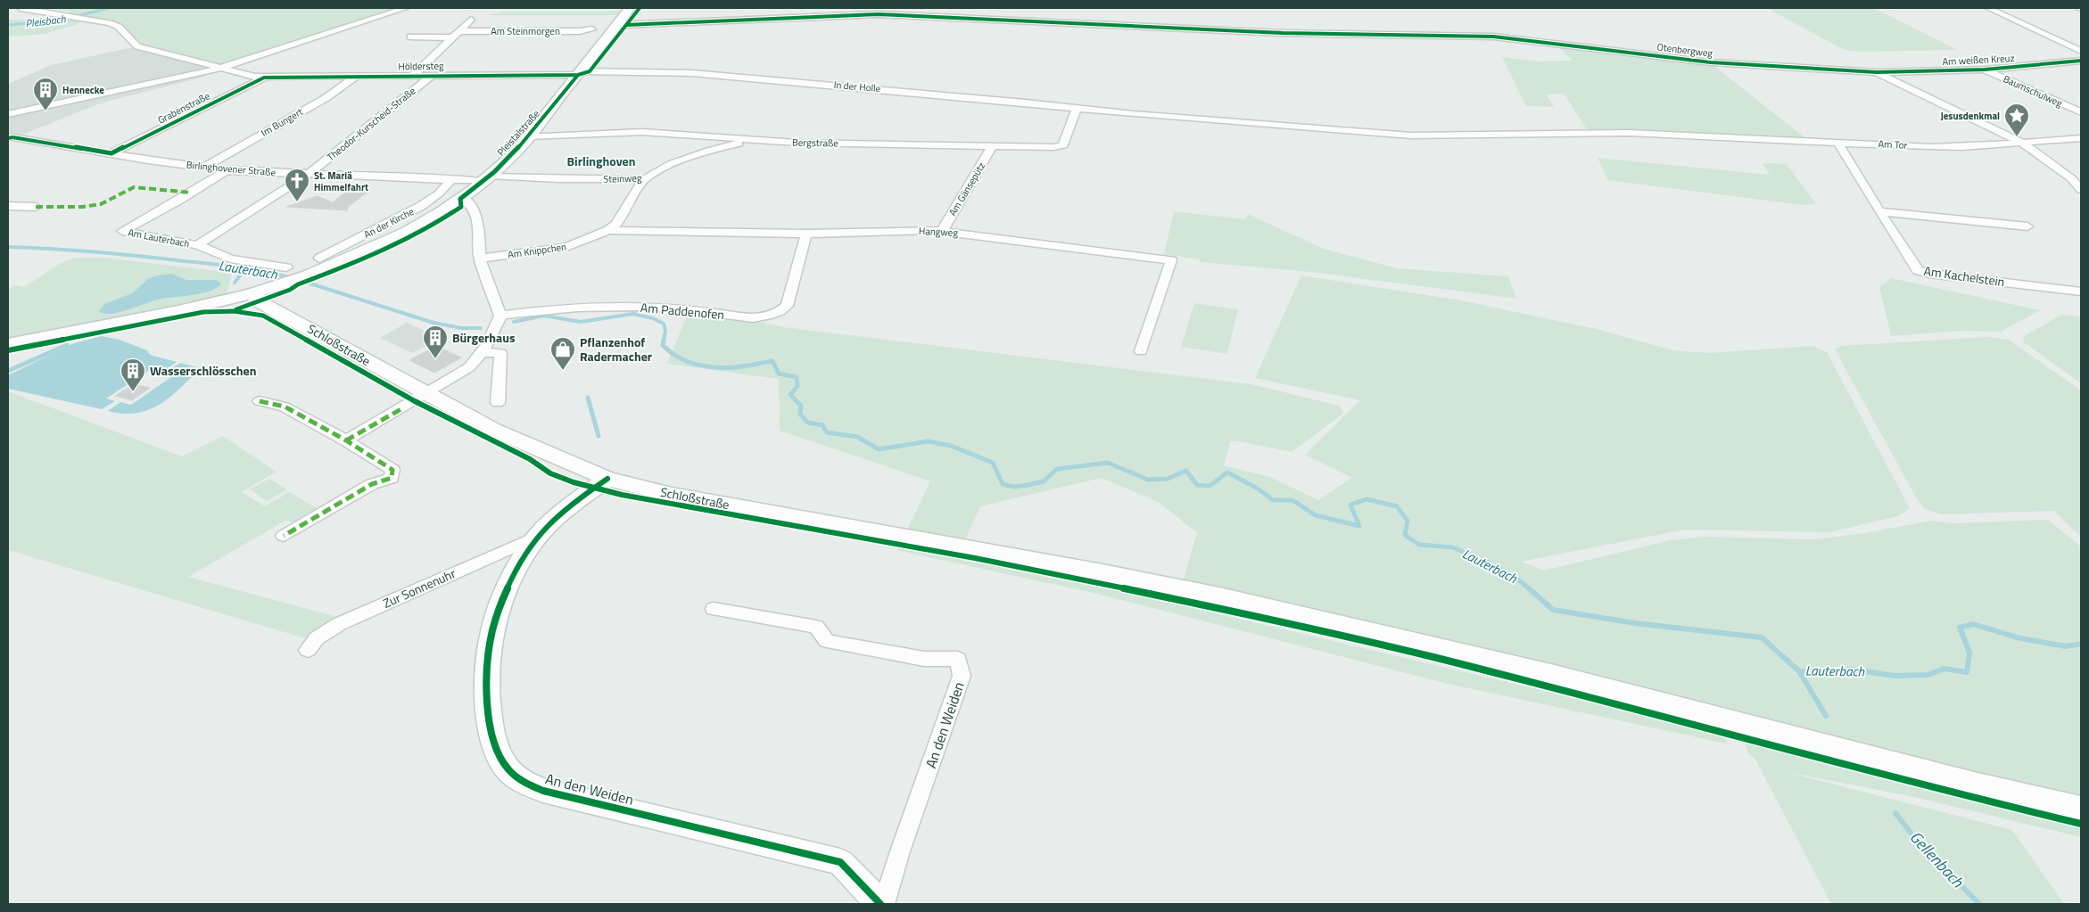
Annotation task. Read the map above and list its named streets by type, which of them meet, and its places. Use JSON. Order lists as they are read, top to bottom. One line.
{"streets":{"main road":["Pleistalstraße","Schloßstraße","An den Weiden"],"street":["Am Steinmorgen","Otenbergweg","Am weißen Kreuz","Höldersteg","In der Holle","Baumschulweg","Grabenstraße","Im Bungert","Theodor-Kurscheid-Straße","Bergstraße","Am Tor","Birlinghovener Straße","Steinweg","Am Gänsepütz","An der Kirche","Hangweg","Am Lauterbach","Am Knippchen","Am Kachelstein","Am Paddenofen","Zur Sonnenuhr"]},"crossings":[["Otenbergweg","Am weißen Kreuz"],["Otenbergweg","Pleistalstraße"],["Am weißen Kreuz","Baumschulweg"],["Höldersteg","In der Holle"],["Höldersteg","Grabenstraße"],["Höldersteg","Im Bungert"],["Höldersteg","Theodor-Kurscheid-Straße"],["Höldersteg","Pleistalstraße"],["In der Holle","Pleistalstraße"],["In der Holle","Bergstraße"],["In der Holle","Am Tor"],["Grabenstraße","Birlinghovener Straße"],["Im Bungert","Birlinghovener Straße"],["Theodor-Kurscheid-Straße","Birlinghovener Straße"],["Theodor-Kurscheid-Straße","Am Lauterbach"],["Pleistalstraße","Bergstraße"],["Pleistalstraße","Birlinghovener Straße"],["Pleistalstraße","Steinweg"],["Pleistalstraße","Am Lauterbach"],["Pleistalstraße","Schloßstraße"],["Bergstraße","Steinweg"],["Bergstraße","Am Gänsepütz"],["Am Tor","Am Kachelstein"],["Birlinghovener Straße","Steinweg"],["Birlinghovener Straße","An der Kirche"],["Birlinghovener Straße","Am Lauterbach"],["Steinweg","Am Knippchen"],["Am Gänsepütz","Hangweg"],["Hangweg","Am Knippchen"],["Hangweg","Am Paddenofen"],["Schloßstraße","An den Weiden"],["Zur Sonnenuhr","An den Weiden"]],"districts":["Birlinghoven"],"water":["Pleisbach","Lauterbach","Gellenbach"],"places":{"building":["Hennecke","Bürgerhaus","Wasserschlösschen"],"place":["Jesusdenkmal"],"church":["St. Mariä Himmelfahrt"],"shop":["Pflanzenhof Radermacher"]}}
